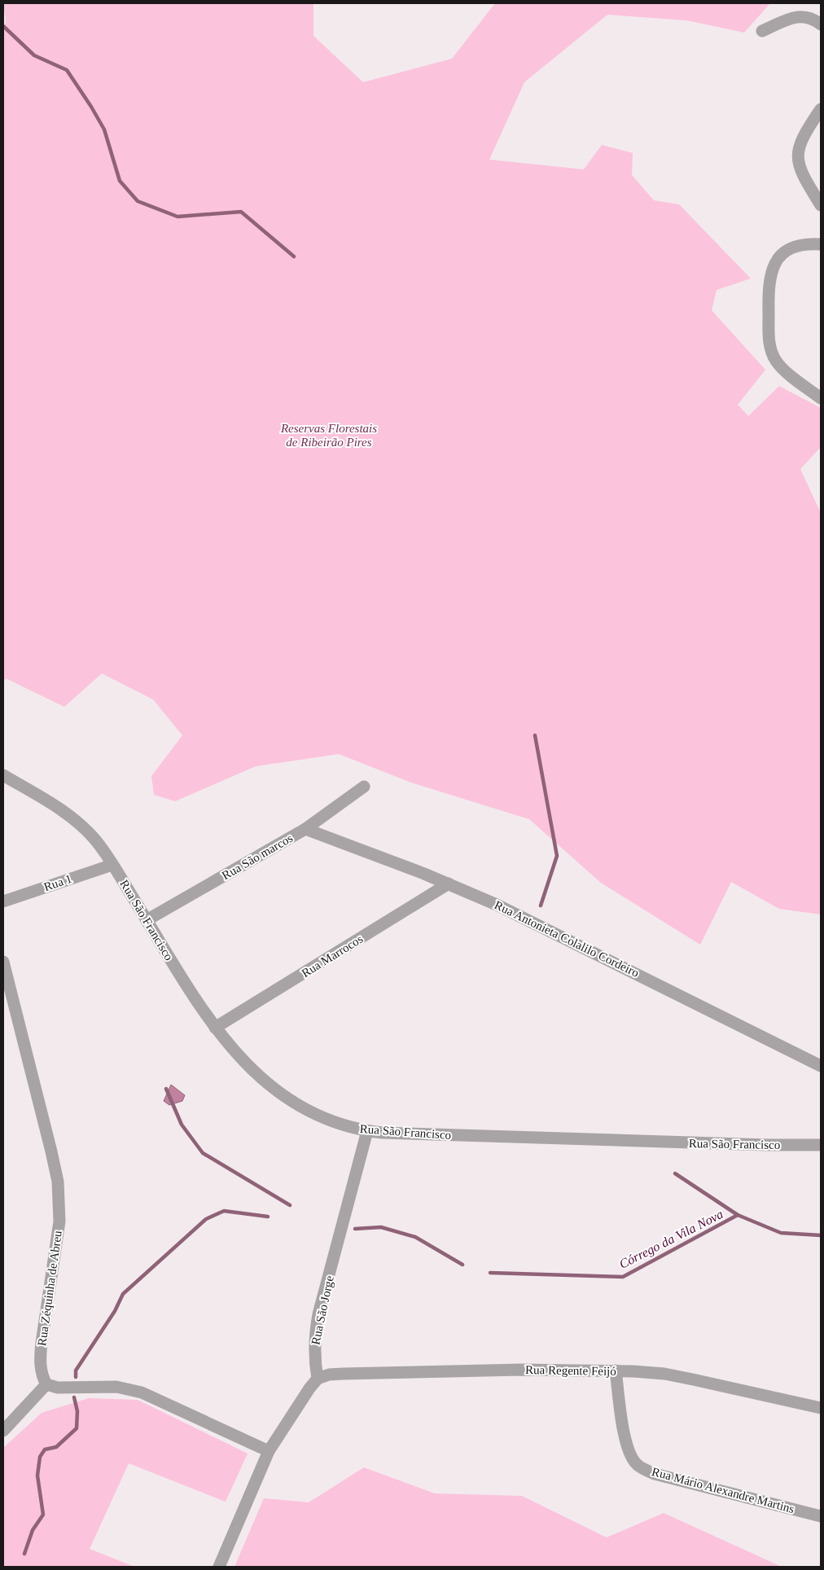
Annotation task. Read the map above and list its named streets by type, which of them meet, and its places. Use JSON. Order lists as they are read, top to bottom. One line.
{"streets":{"street":["Rua São marcos","Rua 1","Rua São Francisco","Rua Antonieta Colalilo Cordeiro","Rua Marrocos","Rua Zéquinha de Abreu","Rua São Jorge","Rua Regente Feijó","Rua Mário Alexandre Martins"]},"crossings":[["Rua São marcos","Rua São Francisco"],["Rua São marcos","Rua Antonieta Colalilo Cordeiro"],["Rua 1","Rua São Francisco"],["Rua São Francisco","Rua Marrocos"],["Rua São Francisco","Rua São Jorge"],["Rua Antonieta Colalilo Cordeiro","Rua Marrocos"],["Rua São Jorge","Rua Regente Feijó"],["Rua Regente Feijó","Rua Mário Alexandre Martins"]],"water":["Córrego da Vila Nova"],"parks":["Reservas Florestais de Ribeirão Pires"]}
